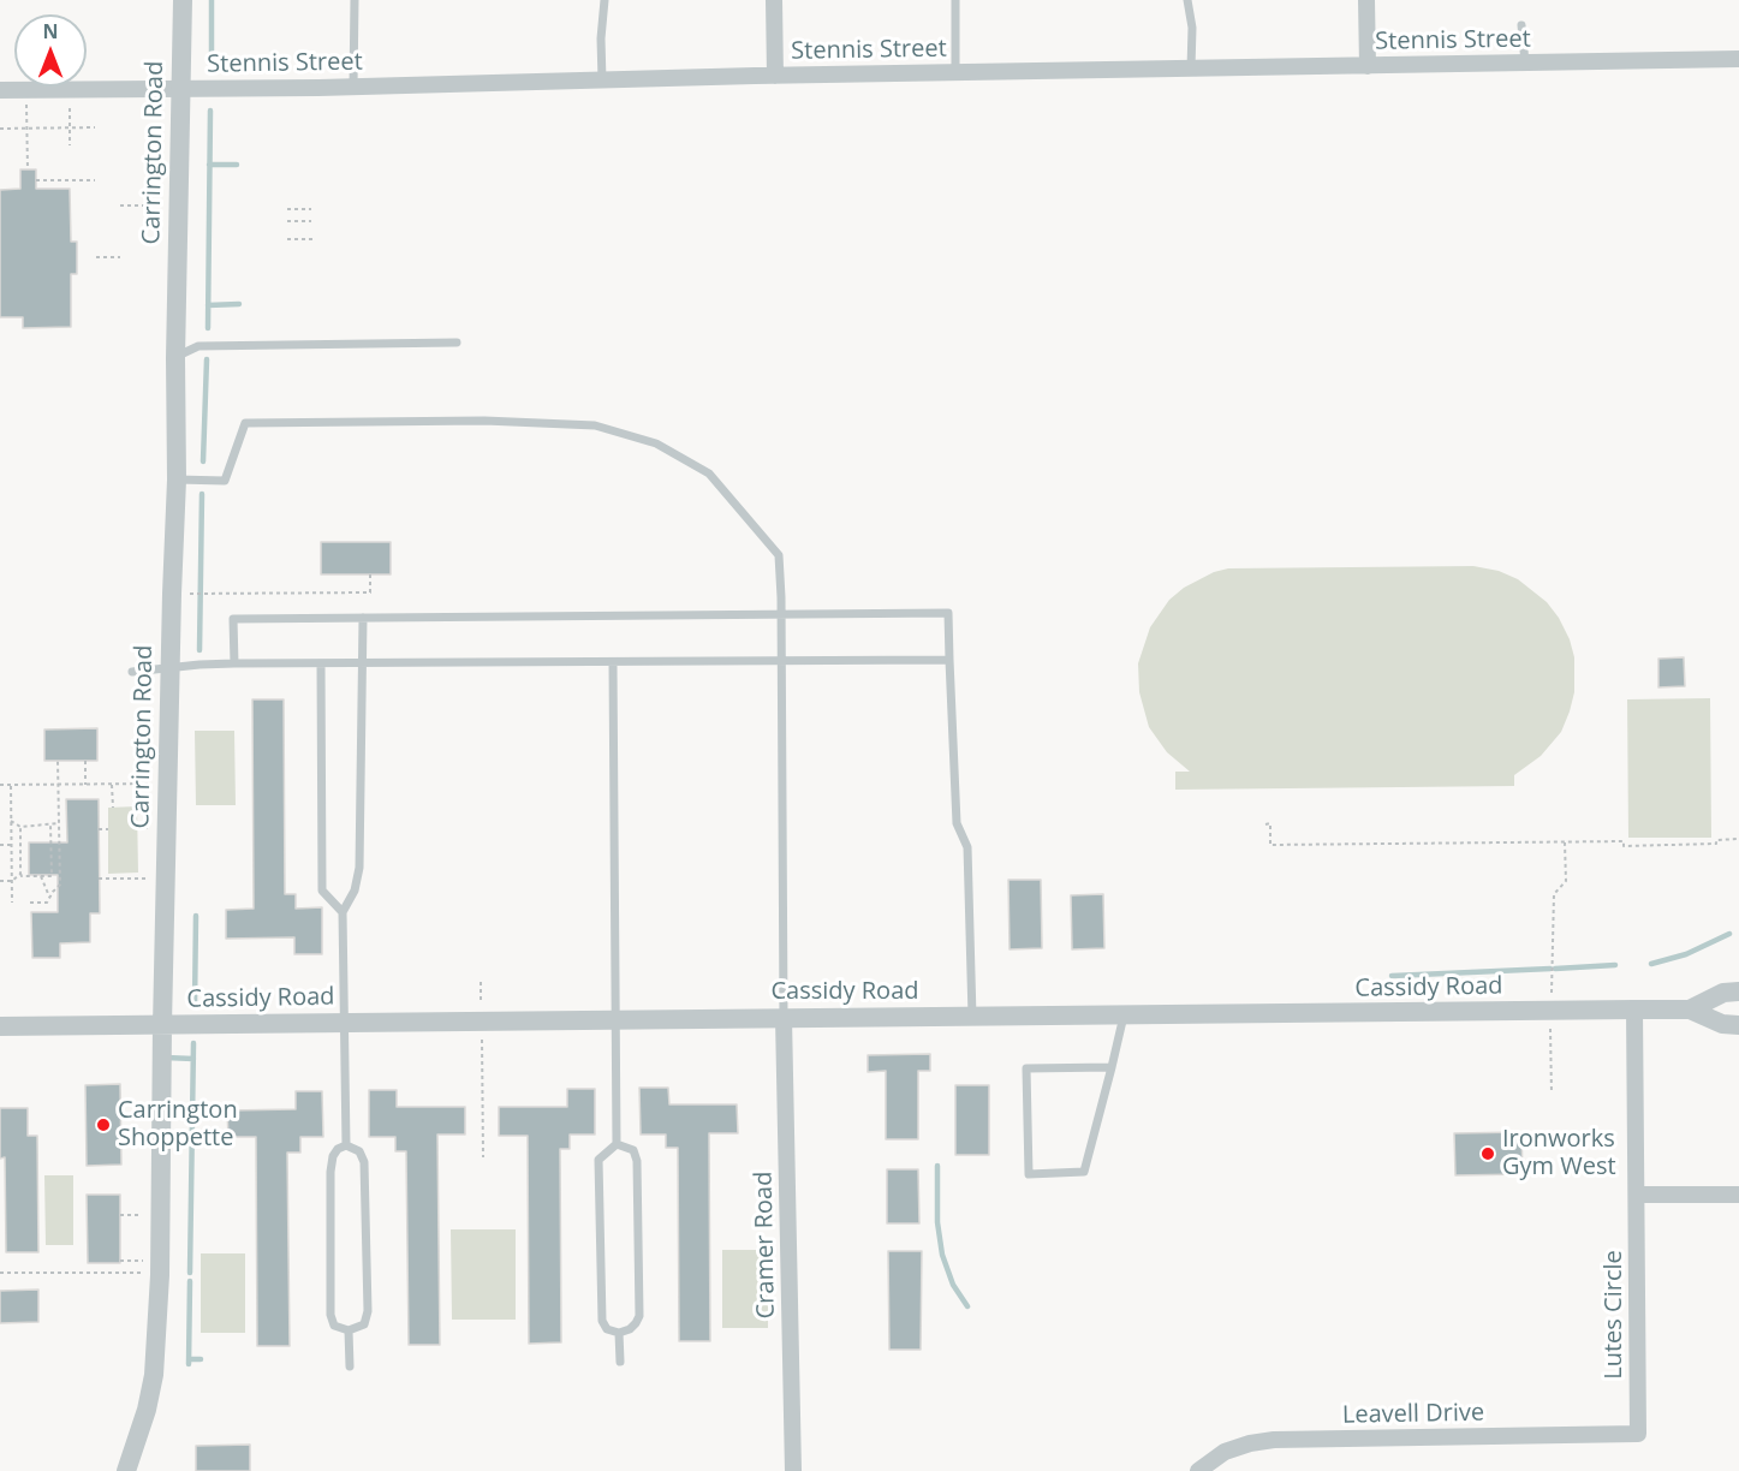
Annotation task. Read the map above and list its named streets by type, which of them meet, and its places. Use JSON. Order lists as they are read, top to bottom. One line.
{"streets":{"street":["Stennis Street","Carrington Road","Cassidy Road","Cramer Road","Lutes Circle","Leavell Drive"]},"crossings":[["Stennis Street","Carrington Road"],["Carrington Road","Cassidy Road"],["Cassidy Road","Cramer Road"],["Cassidy Road","Lutes Circle"],["Lutes Circle","Leavell Drive"]],"places":["Carrington Shoppette","Ironworks Gym West"],"north":"top"}
